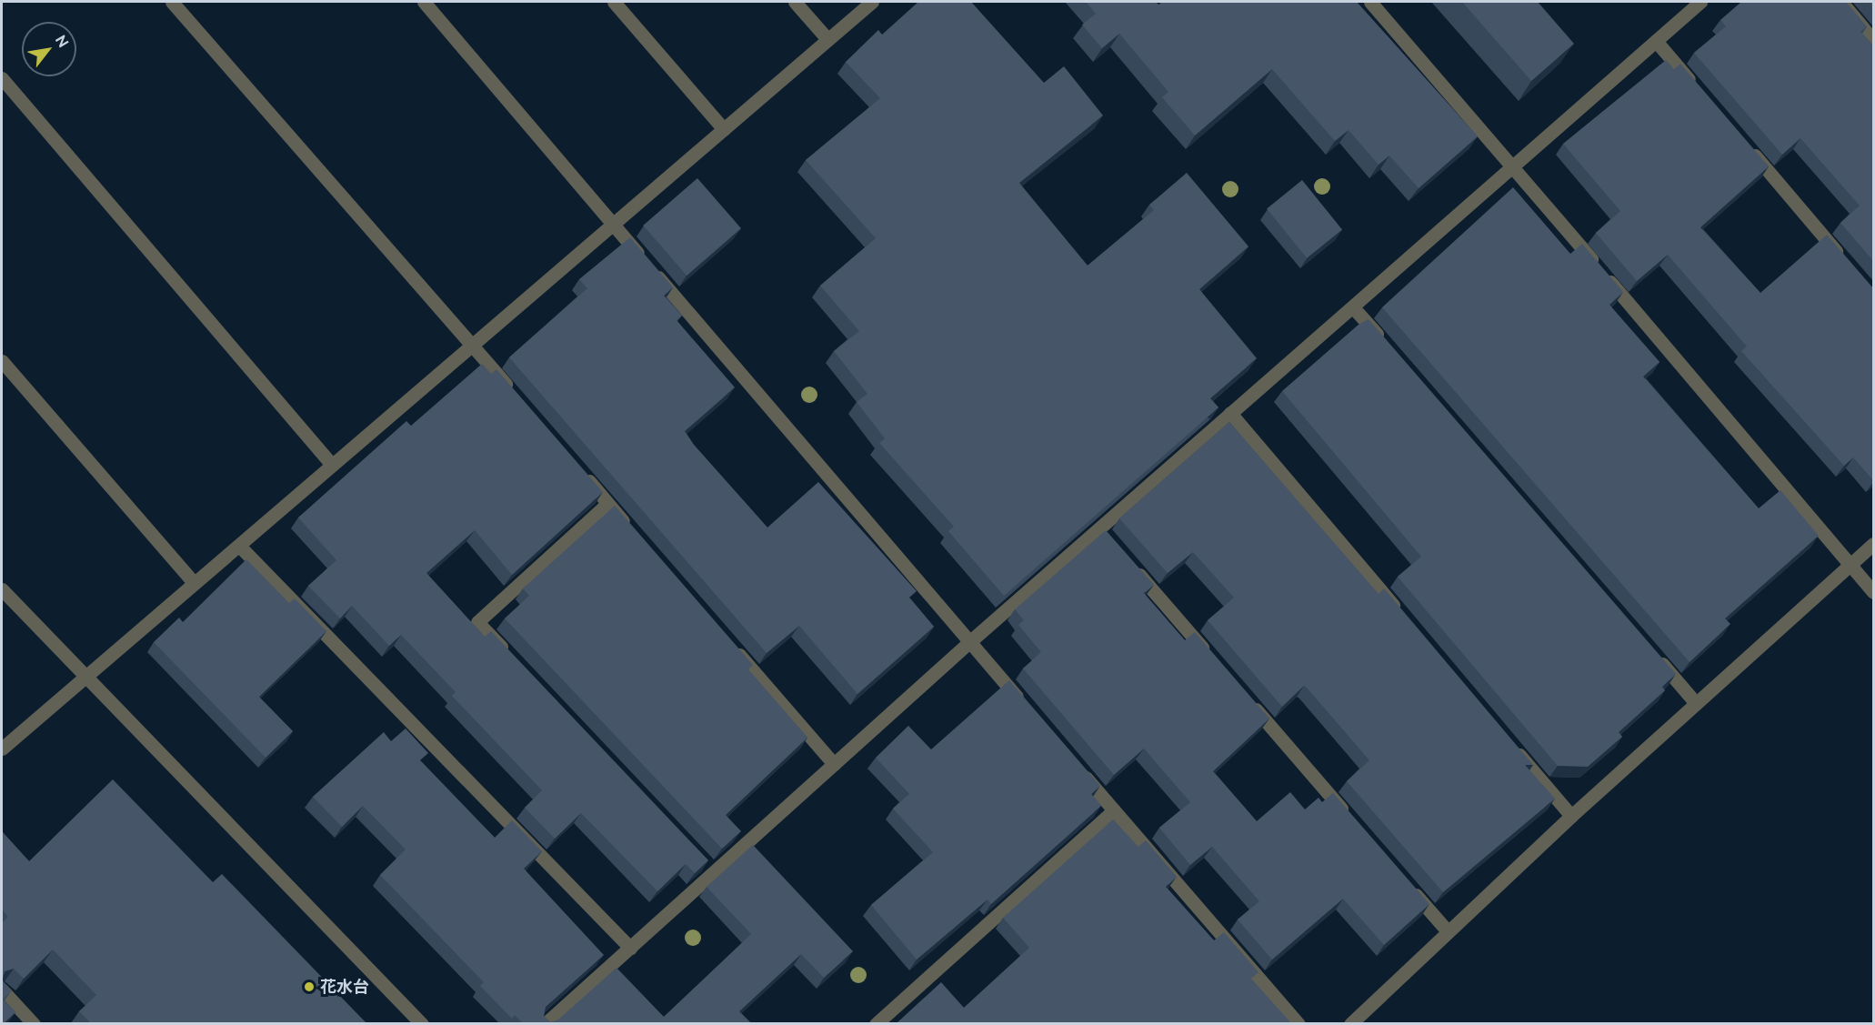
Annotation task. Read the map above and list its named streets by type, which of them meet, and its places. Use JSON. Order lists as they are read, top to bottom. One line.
{"places":["花水台"],"north":"top right"}
